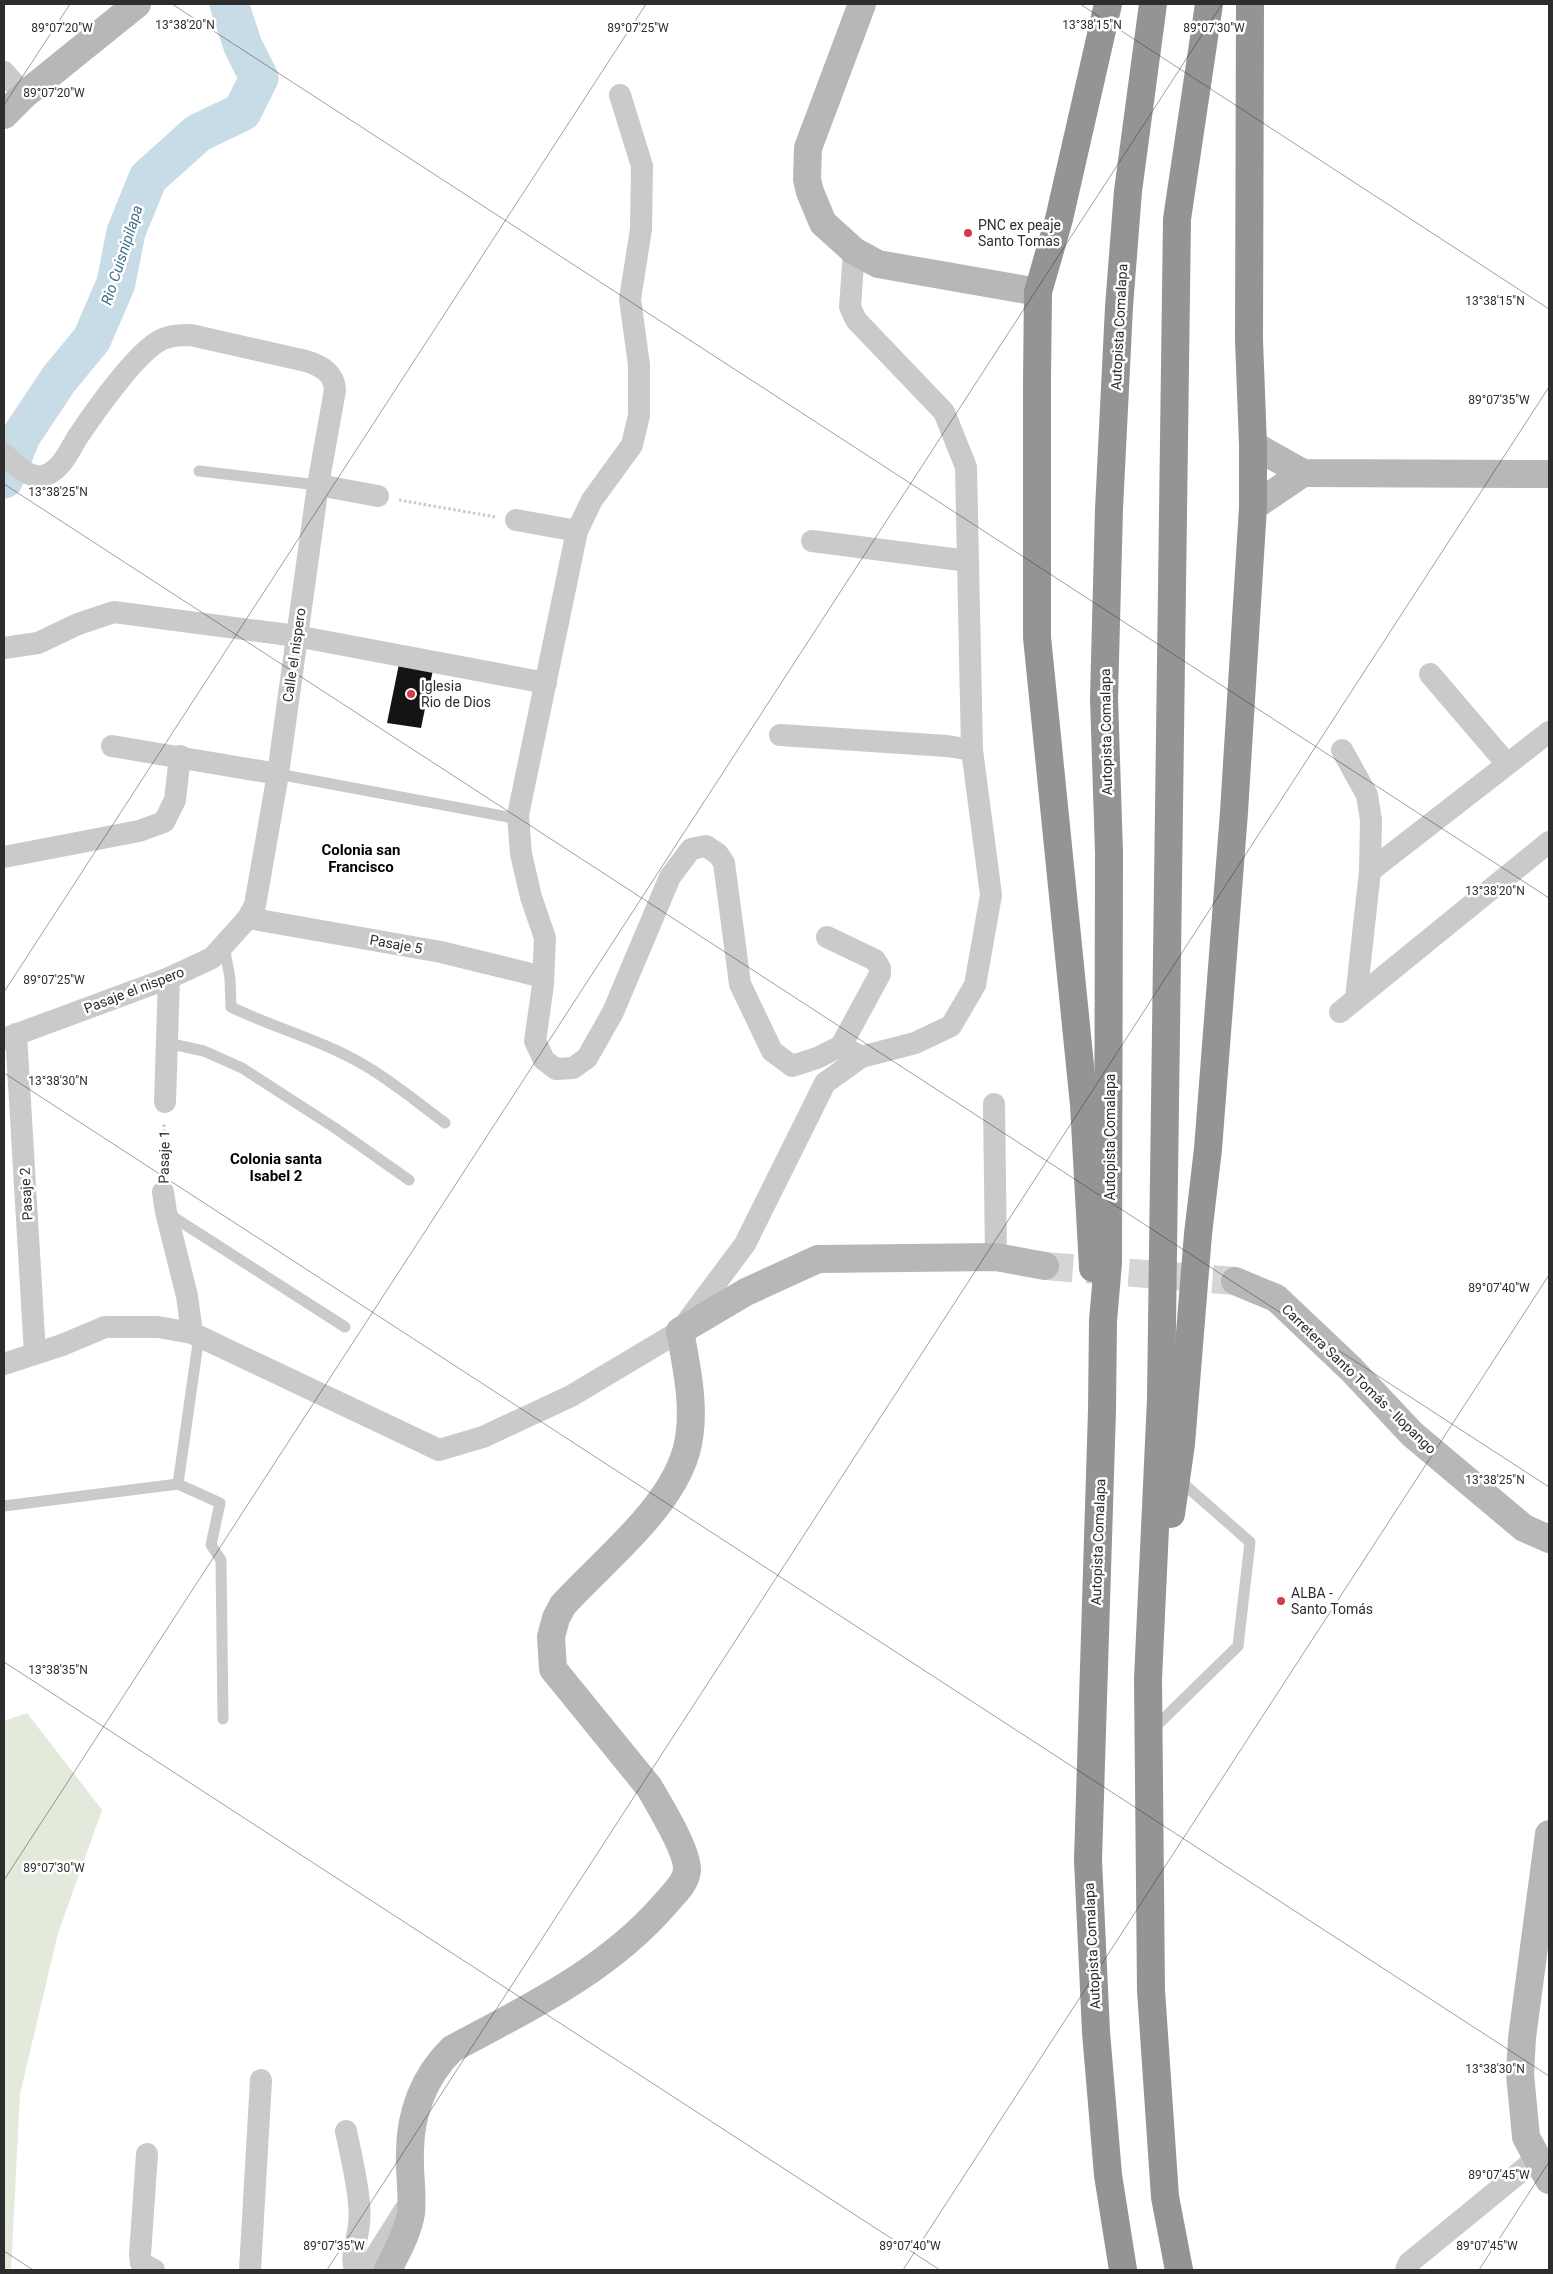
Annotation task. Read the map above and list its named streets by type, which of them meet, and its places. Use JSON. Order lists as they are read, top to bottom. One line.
{"streets":{"highway":["Autopista Comalapa"],"street":["Calle el nispero","Pasaje 5","Pasaje el nispero","Pasaje 2","Carretera Santo Tomás - Ilopango"],"path":["Pasaje 1"]},"crossings":[["Calle el nispero","Pasaje 5"],["Calle el nispero","Pasaje el nispero"],["Pasaje 5","Pasaje el nispero"],["Pasaje el nispero","Pasaje 2"]],"districts":["Colonia san Francisco","Colonia santa Isabel 2"],"water":["Rio Cuisnipilapa"],"places":["PNC ex peaje Santo Tomas","Iglesia Rio de Dios","ALBA - Santo Tomás"],"coordinates":["13°38'20\"N","13°38'15\"N","89°07'25\"W","89°07'30\"W","89°07'20\"W","89°07'35\"W","13°38'25\"N","13°38'30\"N","89°07'40\"W","13°38'35\"N","89°07'45\"W"]}
